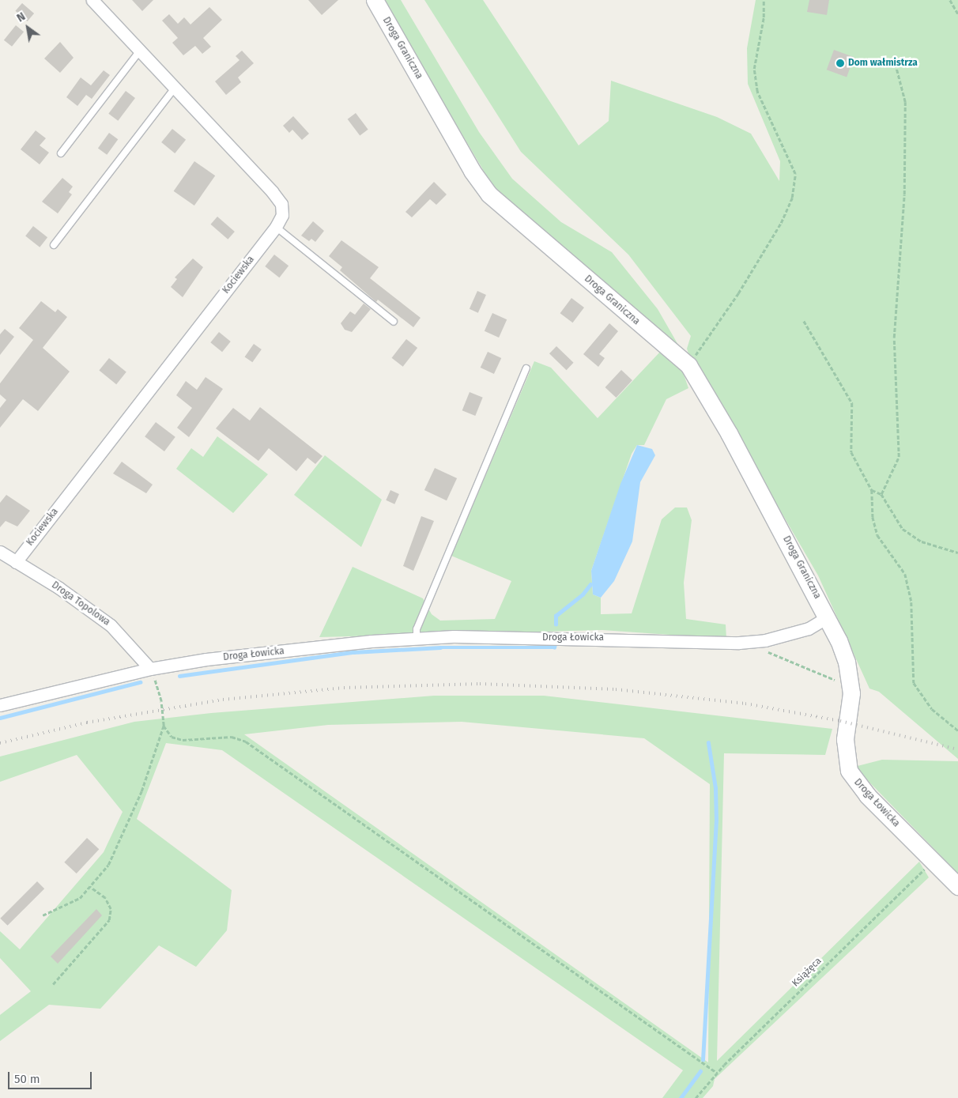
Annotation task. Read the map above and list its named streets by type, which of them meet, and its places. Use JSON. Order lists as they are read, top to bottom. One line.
{"streets":{"street":["Droga Graniczna","Kociewska","Droga Topolowa","Droga Łowicka"],"path":["Książęca"]},"crossings":[["Droga Graniczna","Droga Łowicka"],["Kociewska","Droga Topolowa"],["Droga Topolowa","Droga Łowicka"],["Droga Łowicka","Książęca"]],"places":["Dom wałmistrza"],"scale_bar":"50 m","north":"top left"}
